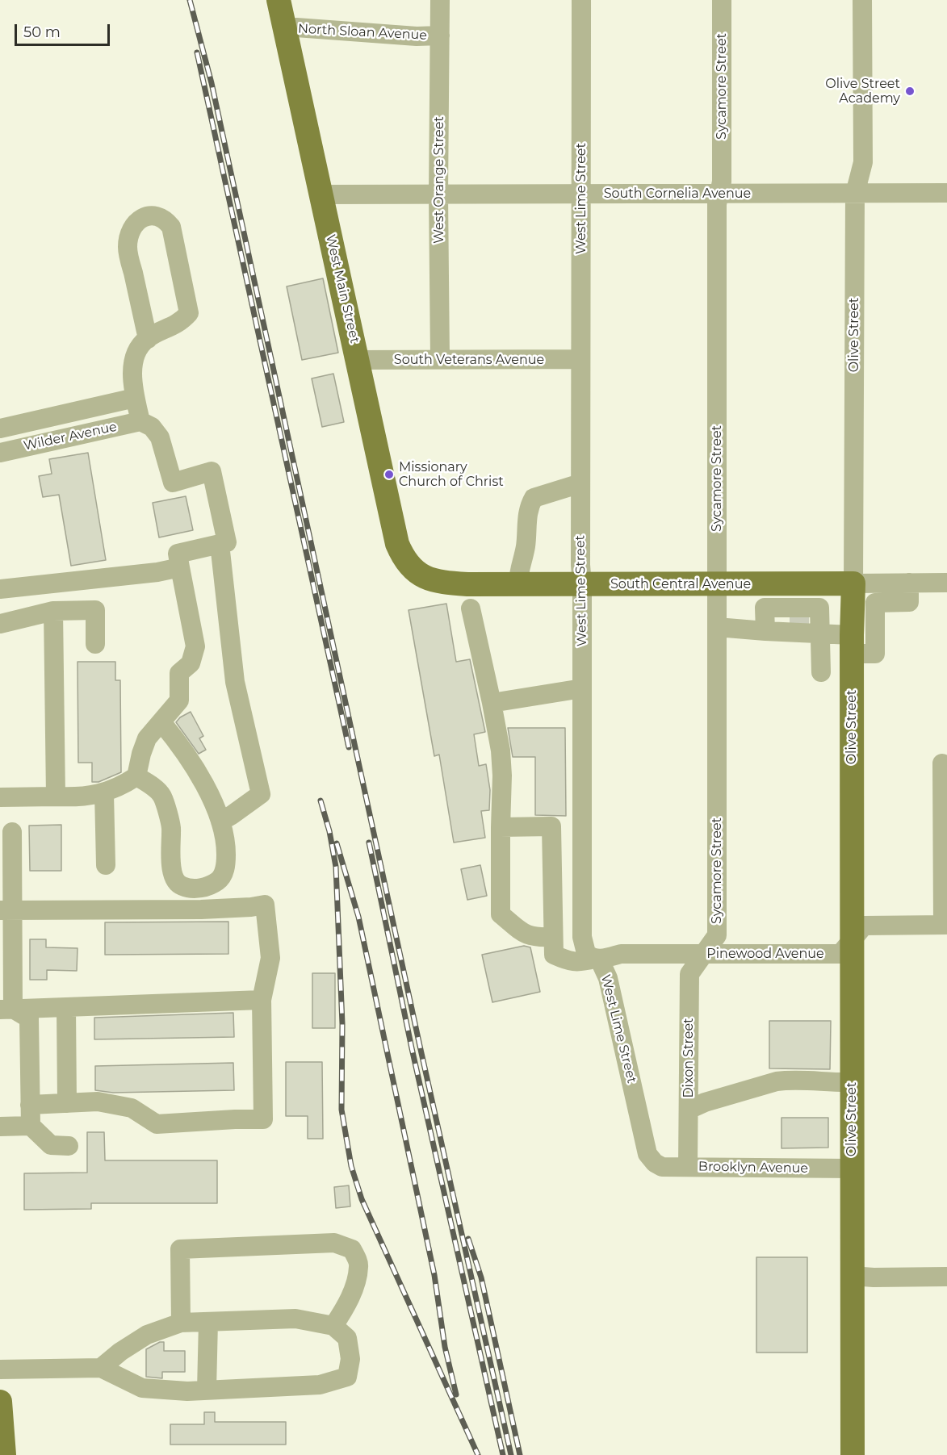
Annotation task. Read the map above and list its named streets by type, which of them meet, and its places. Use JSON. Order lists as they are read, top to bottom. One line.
{"streets":{"main road":["West Main Street","Olive Street","South Central Avenue"],"street":["North Sloan Avenue","Sycamore Street","West Orange Street","South Cornelia Avenue","West Lime Street","South Veterans Avenue","Wilder Avenue","Pinewood Avenue","Dixon Street","Brooklyn Avenue"]},"crossings":[["North Sloan Avenue","West Orange Street"],["North Sloan Avenue","West Main Street"],["Sycamore Street","South Cornelia Avenue"],["Sycamore Street","South Central Avenue"],["Sycamore Street","Pinewood Avenue"],["Sycamore Street","Dixon Street"],["West Orange Street","South Cornelia Avenue"],["West Orange Street","South Veterans Avenue"],["South Cornelia Avenue","West Lime Street"],["South Cornelia Avenue","West Main Street"],["South Cornelia Avenue","Olive Street"],["West Lime Street","South Veterans Avenue"],["West Lime Street","South Central Avenue"],["West Lime Street","Pinewood Avenue"],["West Lime Street","Brooklyn Avenue"],["West Main Street","South Veterans Avenue"],["West Main Street","South Central Avenue"],["Olive Street","South Central Avenue"],["Olive Street","Pinewood Avenue"],["Olive Street","Brooklyn Avenue"],["Pinewood Avenue","Dixon Street"],["Dixon Street","Brooklyn Avenue"]],"places":["Olive Street Academy","Missionary Church of Christ"],"scale_bar":"50 m"}
